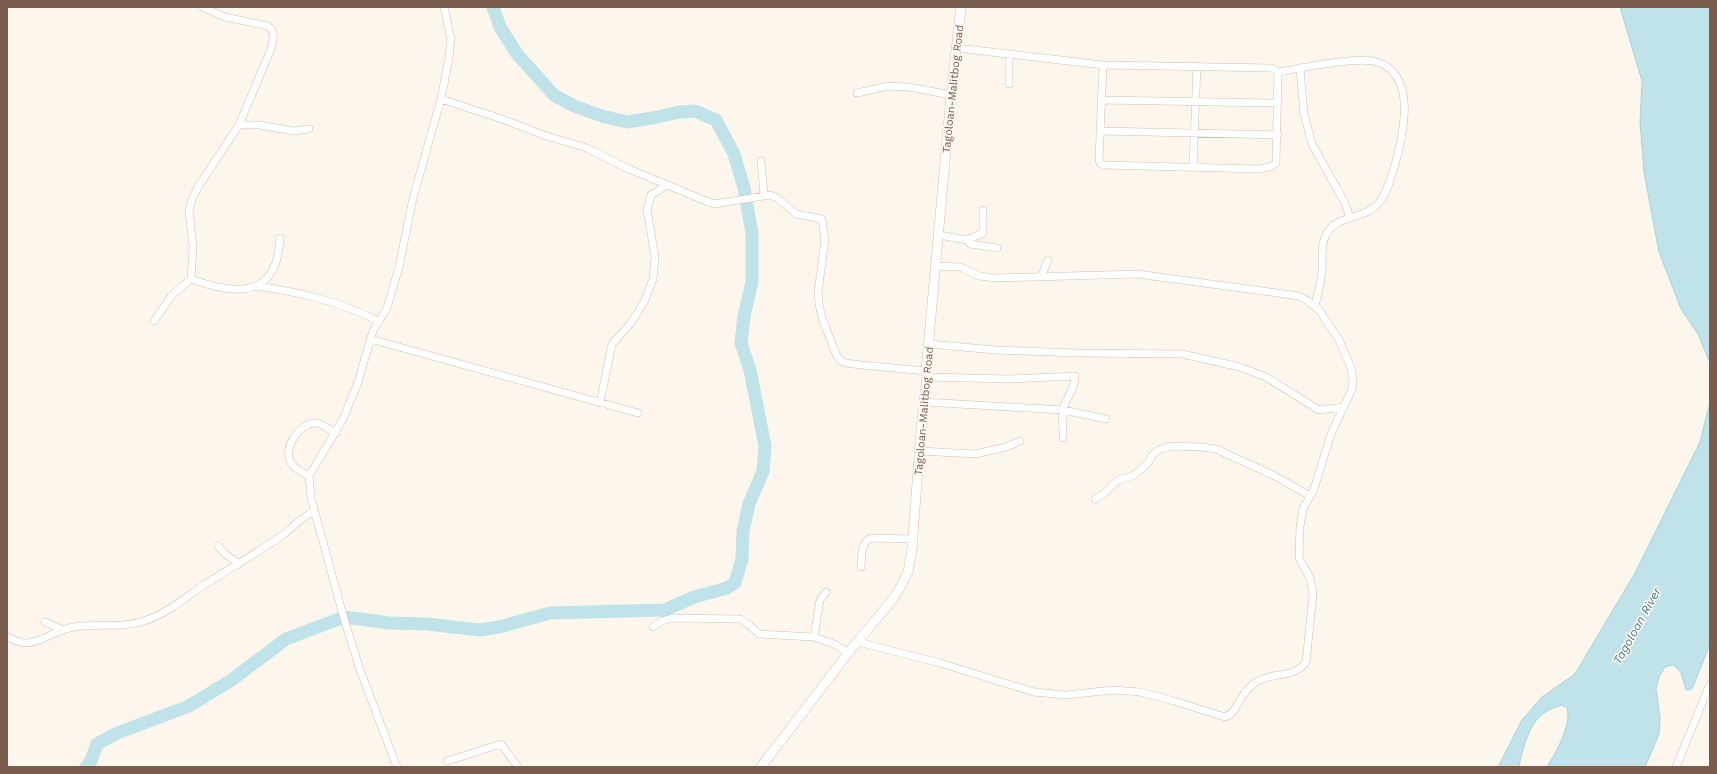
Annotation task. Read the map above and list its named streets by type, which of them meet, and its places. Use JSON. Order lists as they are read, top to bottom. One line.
{"streets":{"main road":["Tagoloan-Malitbog Road"]},"water":["Tagoloan River"]}
